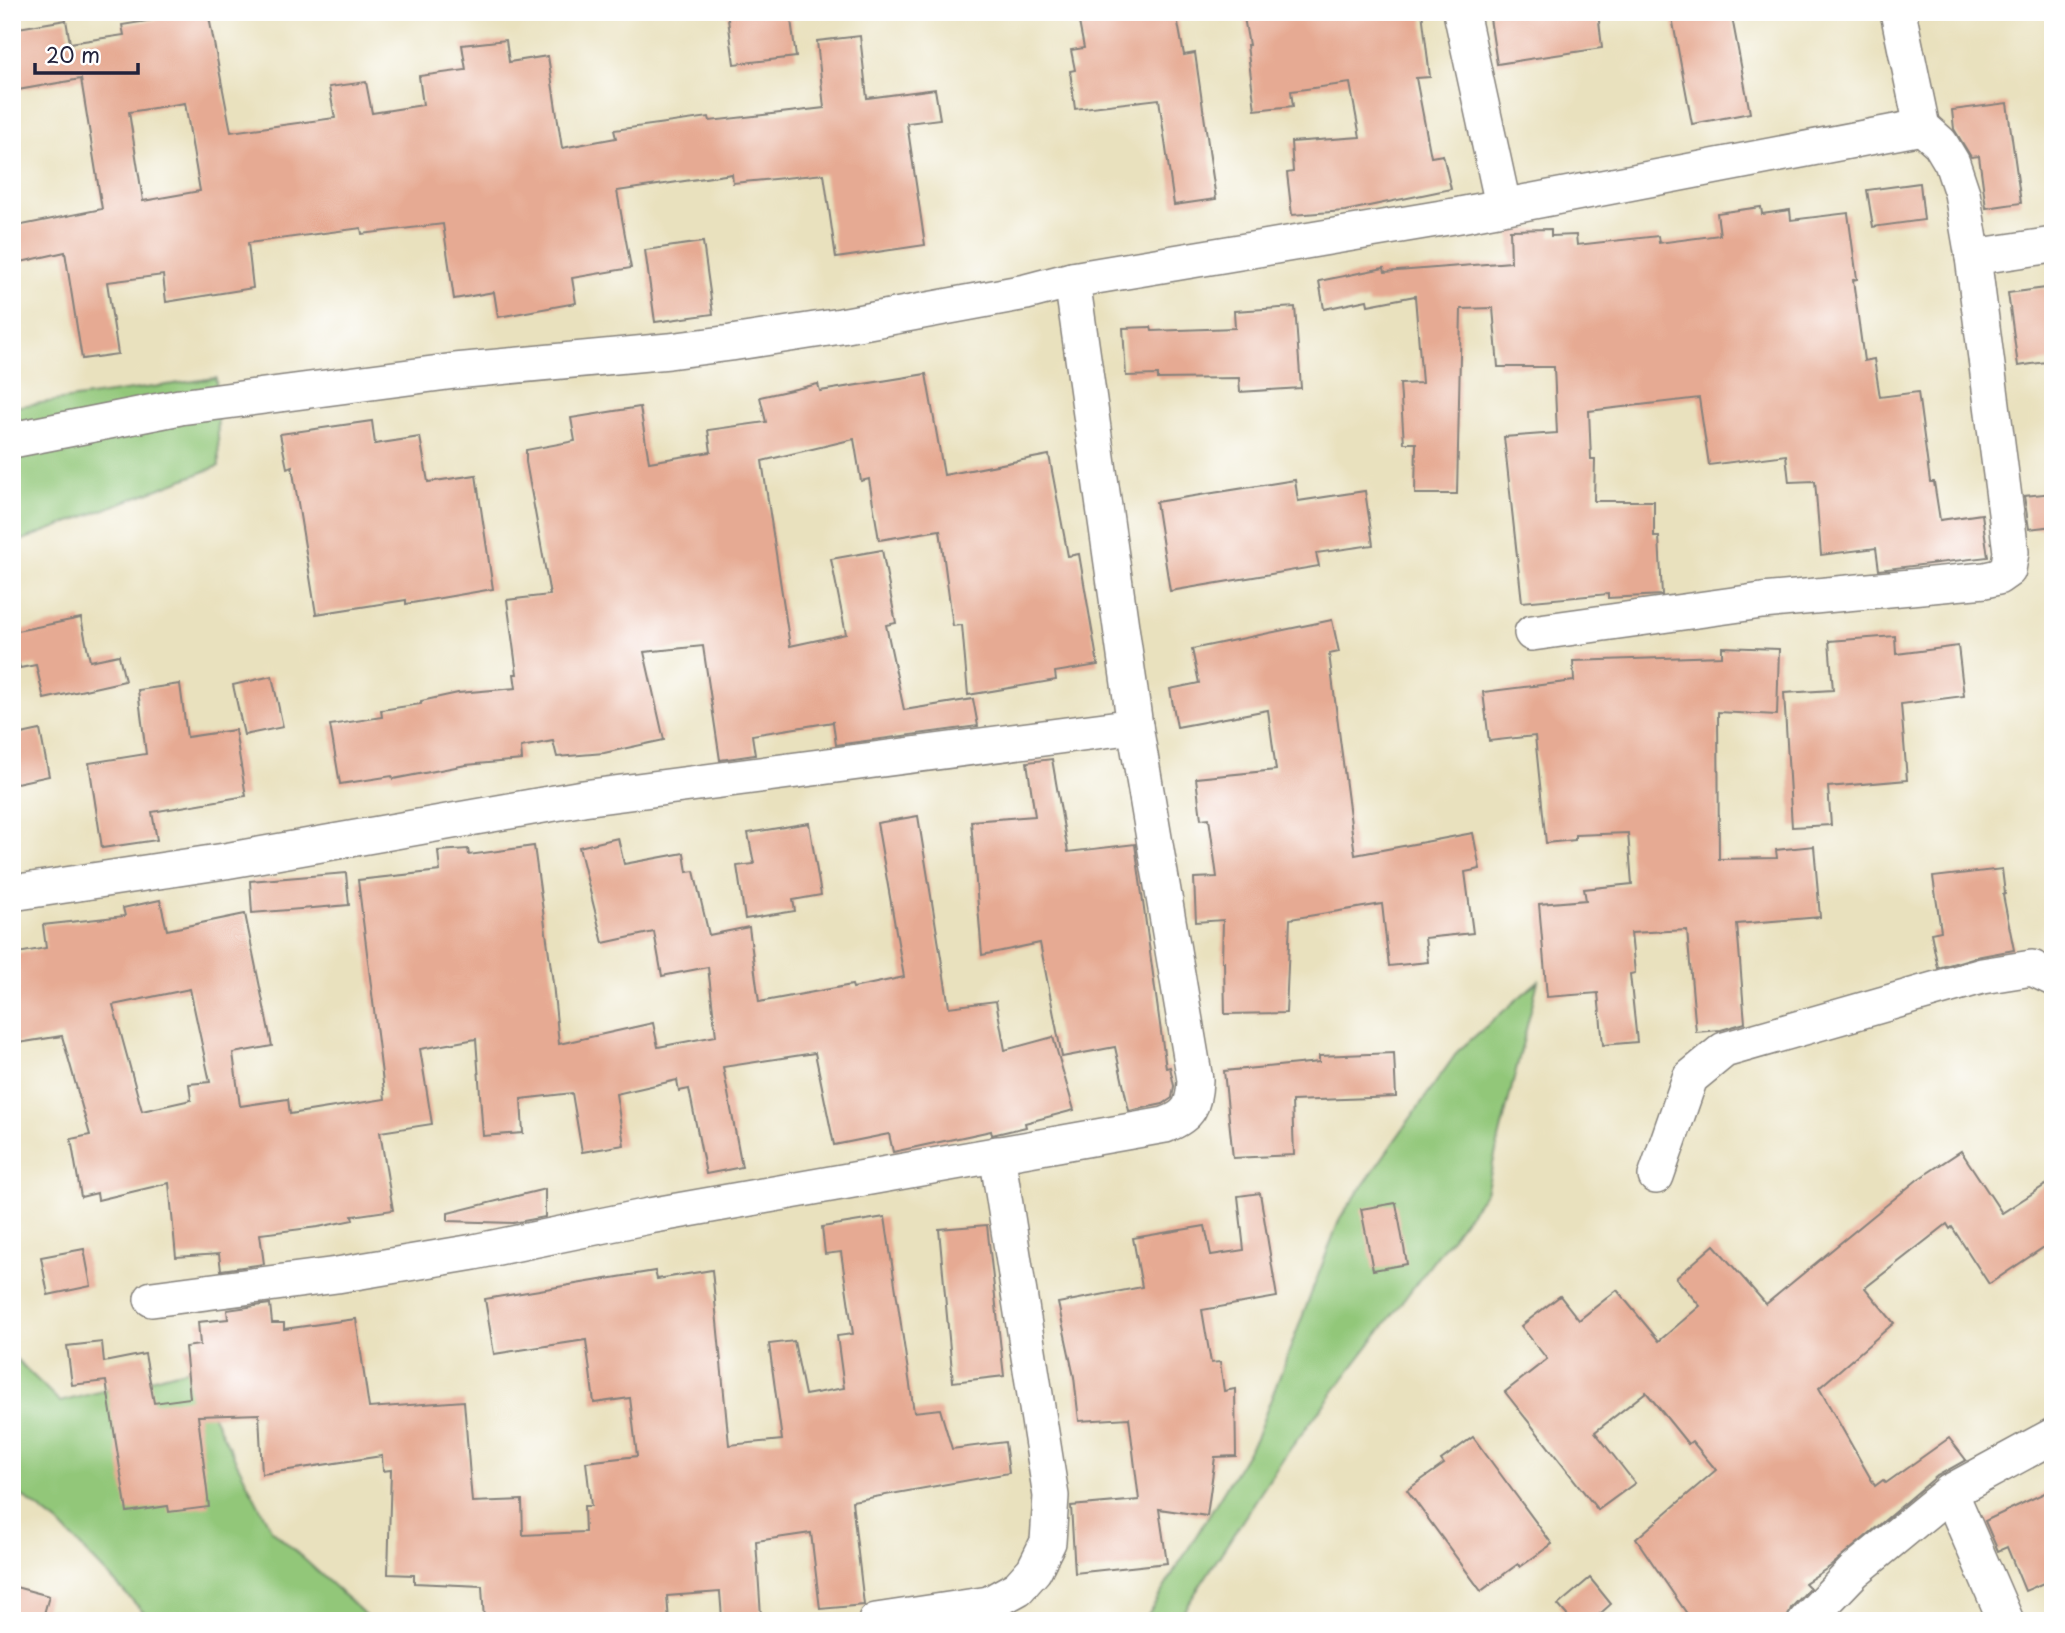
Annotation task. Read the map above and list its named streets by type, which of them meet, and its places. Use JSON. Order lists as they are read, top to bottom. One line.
{"scale_bar":"20 m"}
